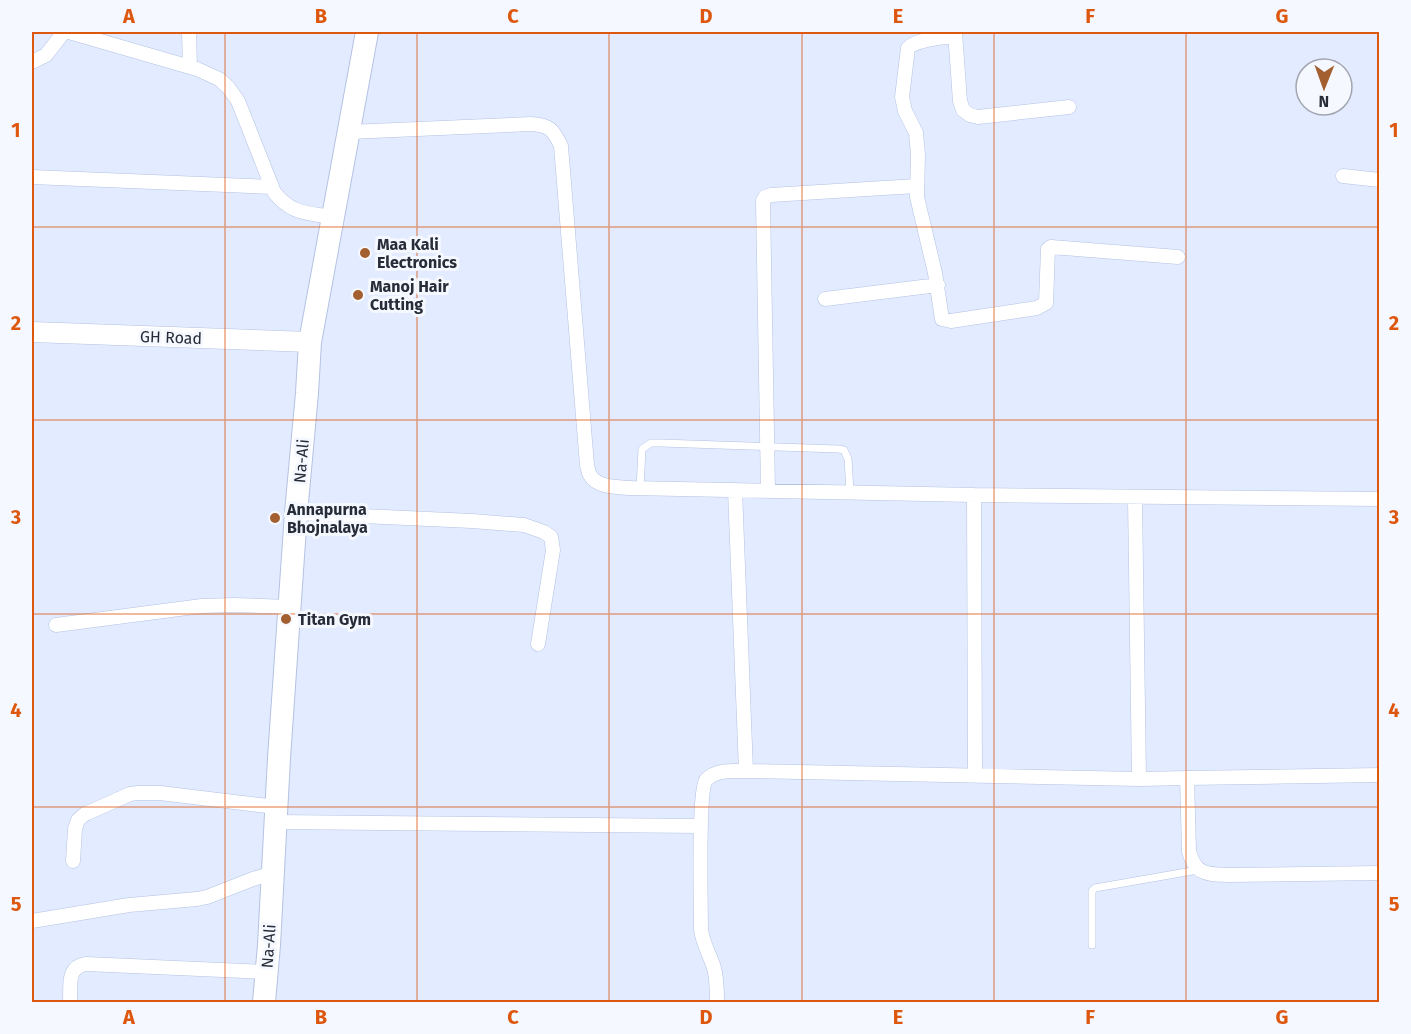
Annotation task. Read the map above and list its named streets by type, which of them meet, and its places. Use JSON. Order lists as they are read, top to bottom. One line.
{"streets":{"main road":["Na-Ali"],"street":["GH Road"]},"crossings":[["GH Road","Na-Ali"]],"places":["Maa Kali Electronics","Manoj Hair Cutting","Annapurna Bhojnalaya","Titan Gym"],"north":"bottom","grid":{"columns":["A","B","C","D","E","F","G"],"rows":["1","2","3","4","5"]}}
